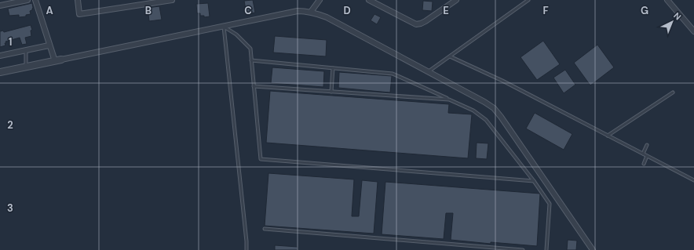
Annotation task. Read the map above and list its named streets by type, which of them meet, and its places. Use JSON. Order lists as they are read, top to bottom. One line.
{"north":"top right","grid":{"columns":["A","B","C","D","E","F","G"],"rows":["1","2","3"]}}
